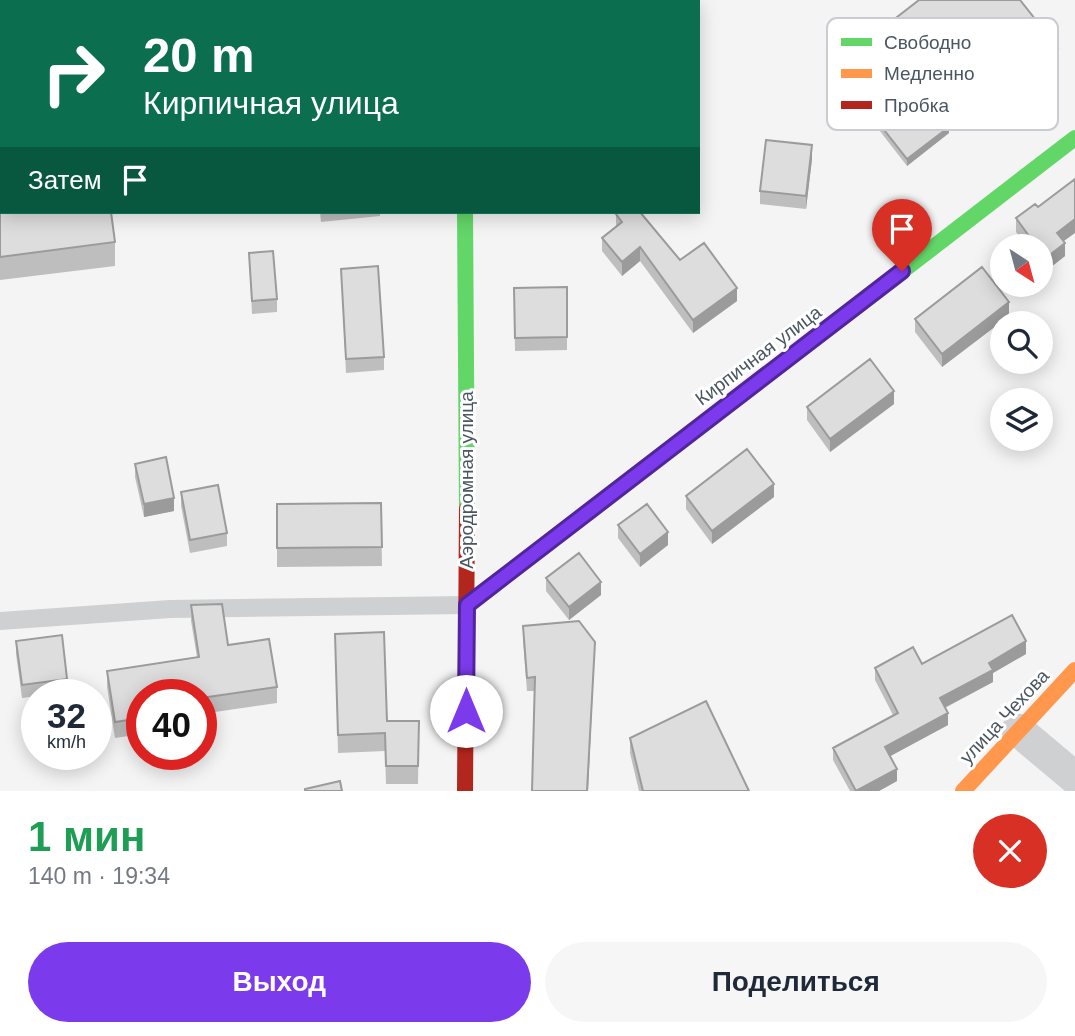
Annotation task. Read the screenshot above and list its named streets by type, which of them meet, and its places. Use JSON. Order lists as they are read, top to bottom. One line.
{"streets":{"street":["Кирпичная улица","Аэродромная улица","улица Чехова"]},"crossings":[["Кирпичная улица","Аэродромная улица"]],"legend":["Свободно","Медленно","Пробка"],"north":"bottom right","page":{"turn":["20 m","Кирпичная улица"],"then":"Затем","speed":"32 km/h","limit":"40","heading":["1 мин","140 m · 19:34"],"buttons":["Выход","Поделиться"]}}
